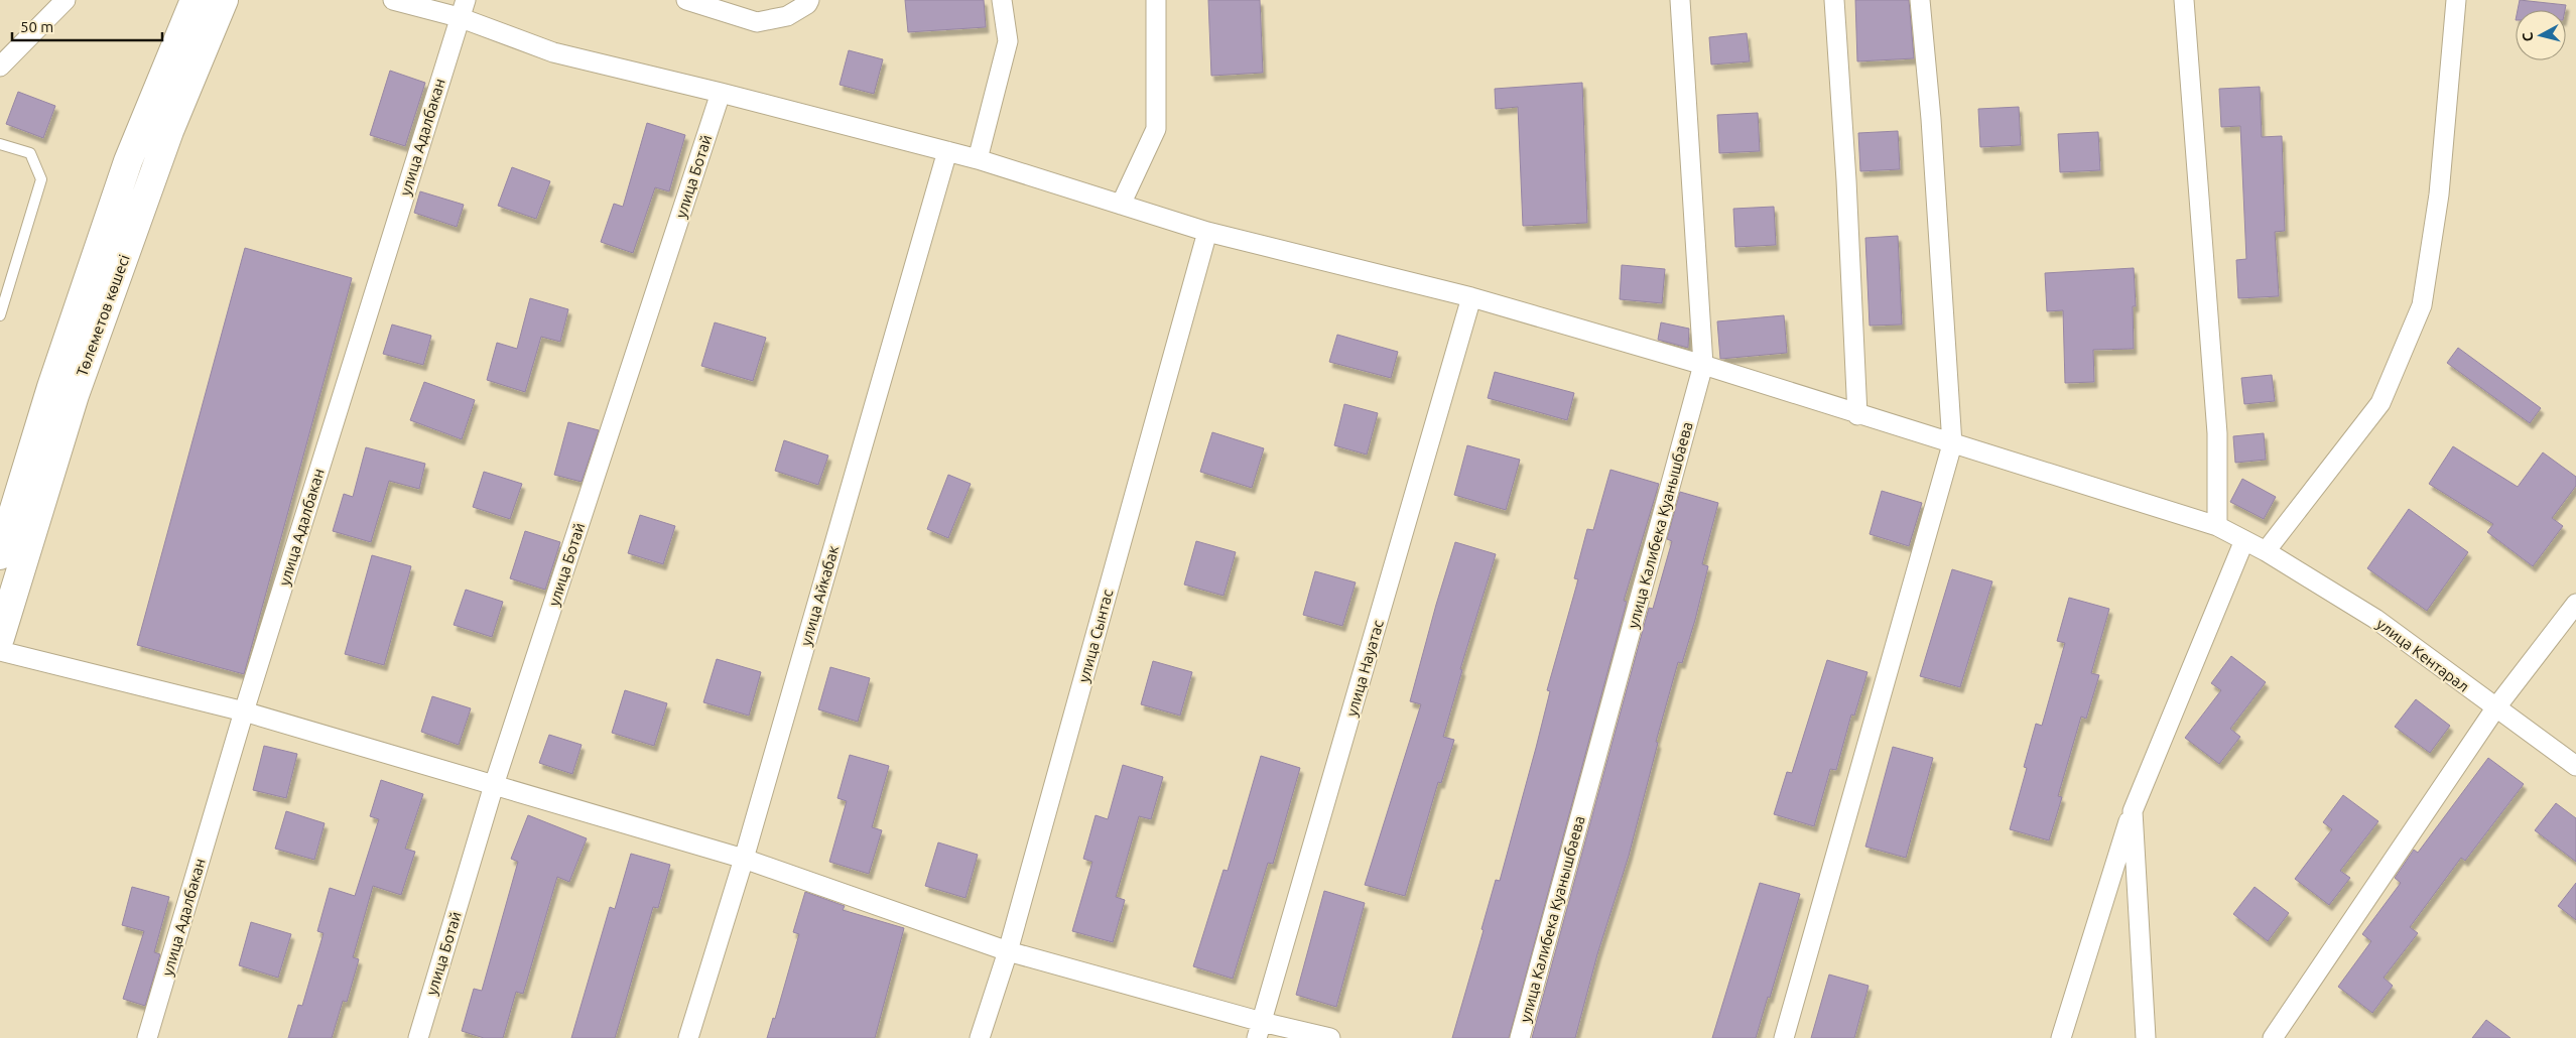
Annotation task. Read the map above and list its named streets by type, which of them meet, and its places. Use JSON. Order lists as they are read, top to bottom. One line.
{"streets":{"main road":["Төлеметов көшесі"],"street":["улица Адалбакан","улица Ботай","улица Калибека Куанышбаева","улица Айкабак","улица Сынтас","улица Кентарал","улица Науатас"]},"crossings":[["улица Адалбакан","улица Кентарал"],["улица Ботай","улица Кентарал"],["улица Калибека Куанышбаева","улица Кентарал"],["улица Айкабак","улица Кентарал"],["улица Сынтас","улица Кентарал"],["улица Кентарал","улица Науатас"]],"scale_bar":"50 m","north":"left"}
